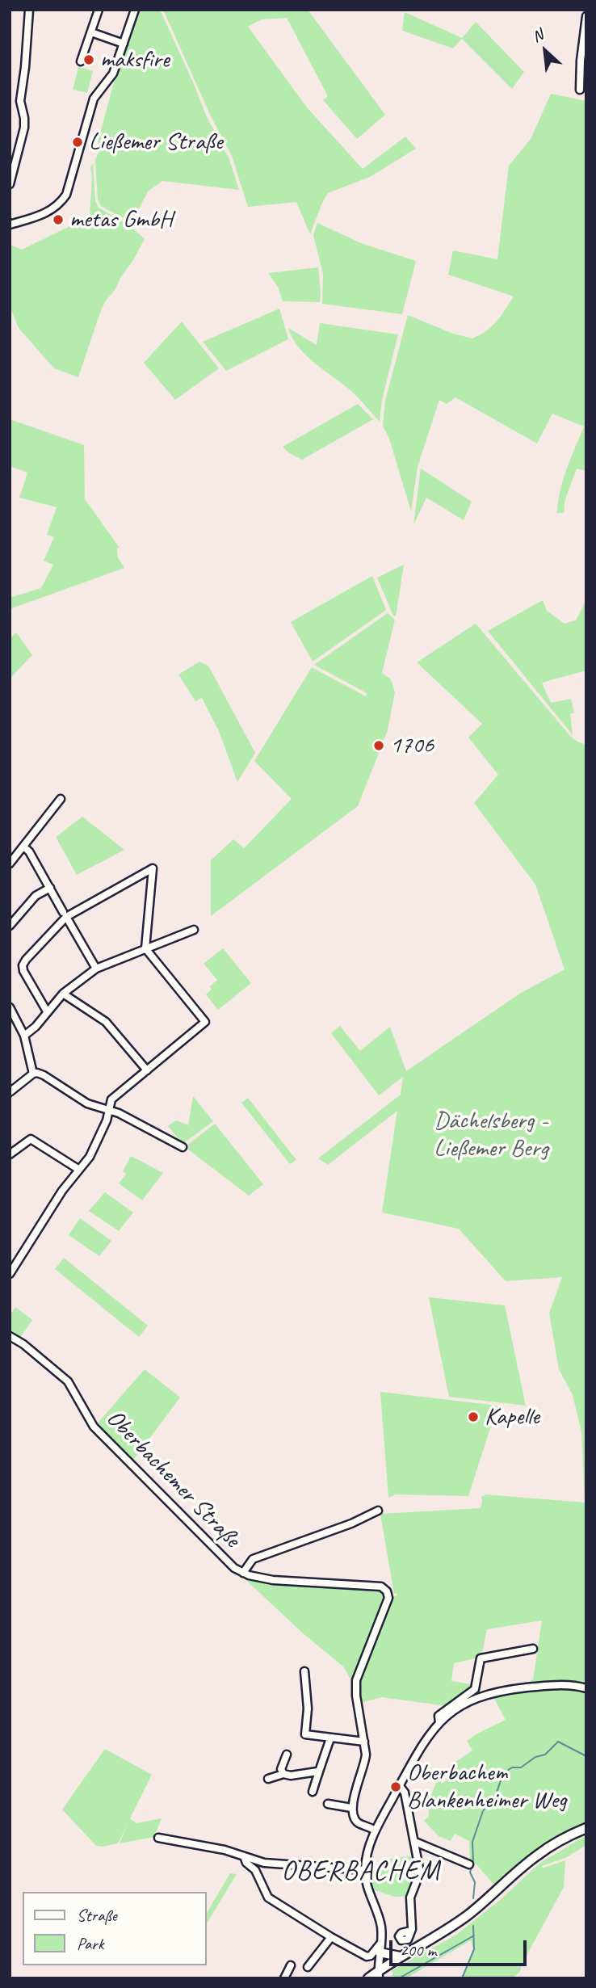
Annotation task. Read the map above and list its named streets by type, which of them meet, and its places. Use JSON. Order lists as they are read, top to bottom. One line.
{"streets":{"street":["Oberbachemer Straße"]},"districts":["OBERBACHEM"],"parks":["Dächelsberg - Ließemer Berg"],"places":["maksfire","Ließemer Straße","metas GmbH","1706","Kapelle","Oberbachem Blankenheimer Weg"],"legend":["Straße","Park"],"scale_bar":"200 m","north":"top left"}
